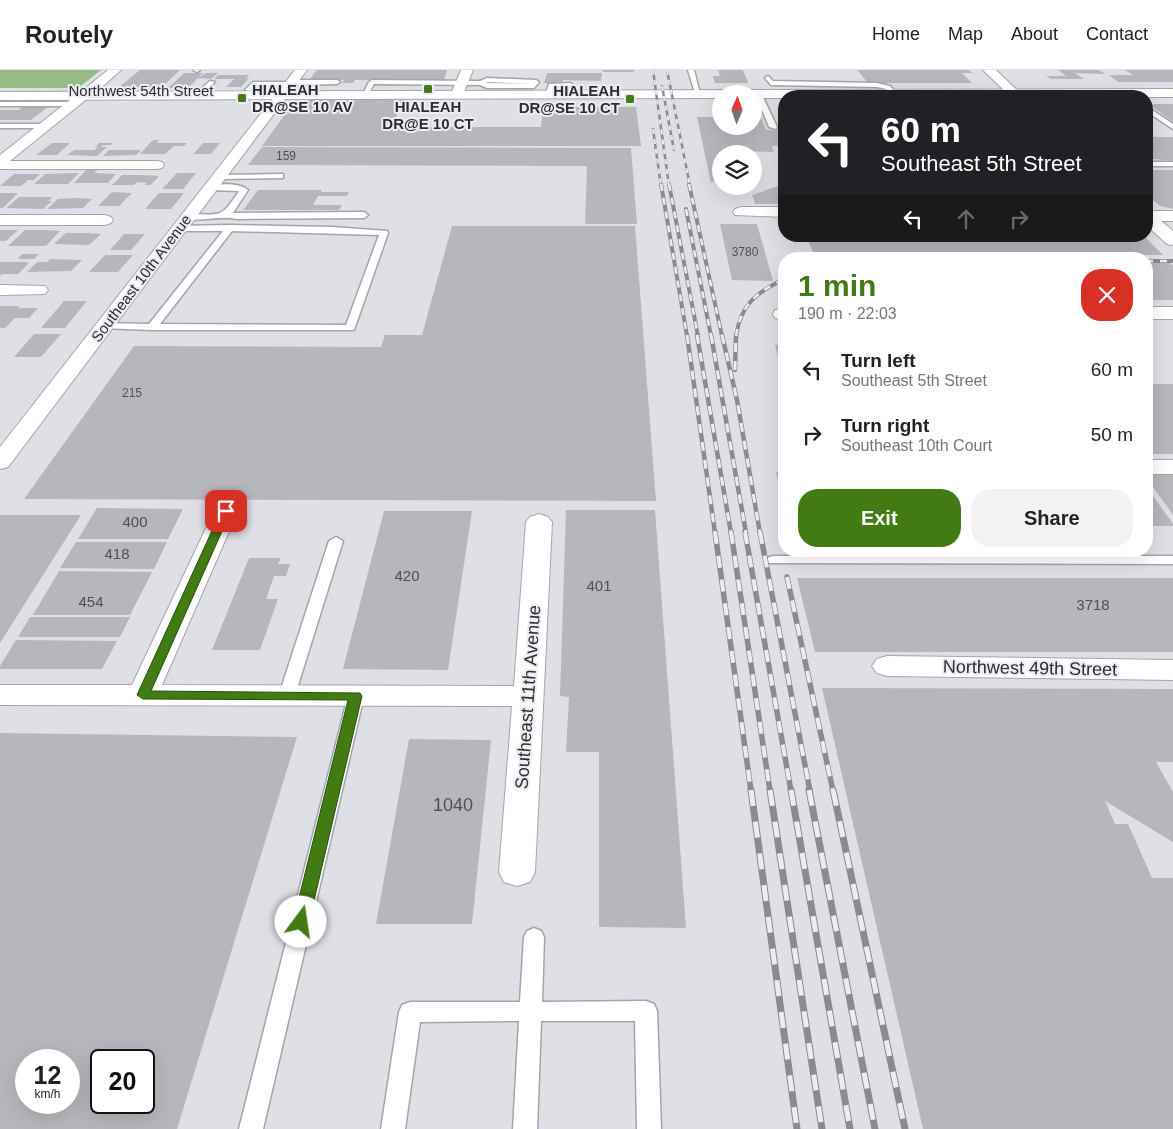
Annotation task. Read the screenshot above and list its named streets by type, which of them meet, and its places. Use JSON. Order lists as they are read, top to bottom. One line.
{"streets":{"street":["Northwest 54th Street","Southeast 10th Avenue","Northwest 49th Street","Southeast 11th Avenue"]},"crossings":[["Northwest 54th Street","Southeast 10th Avenue"]],"places":{"transit":["HIALEAH DR@E 10 CT","HIALEAH DR@SE 10 AV","HIALEAH DR@SE 10 CT"]},"house_numbers":["159","3780","215","400","418","420","401","454","3718","1040"],"north":"top","page":{"header":"Routely","nav":["Home","Map","About","Contact"],"turn":["60 m","Southeast 5th Street"],"heading":["1 min","190 m · 22:03"],"list":[{"name":"Turn left","note":"Southeast 5th Street","value":"60 m"},{"name":"Turn right","note":"Southeast 10th Court","value":"50 m"}],"buttons":["Exit","Share"],"speed":"12 km/h","limit":"20"}}
